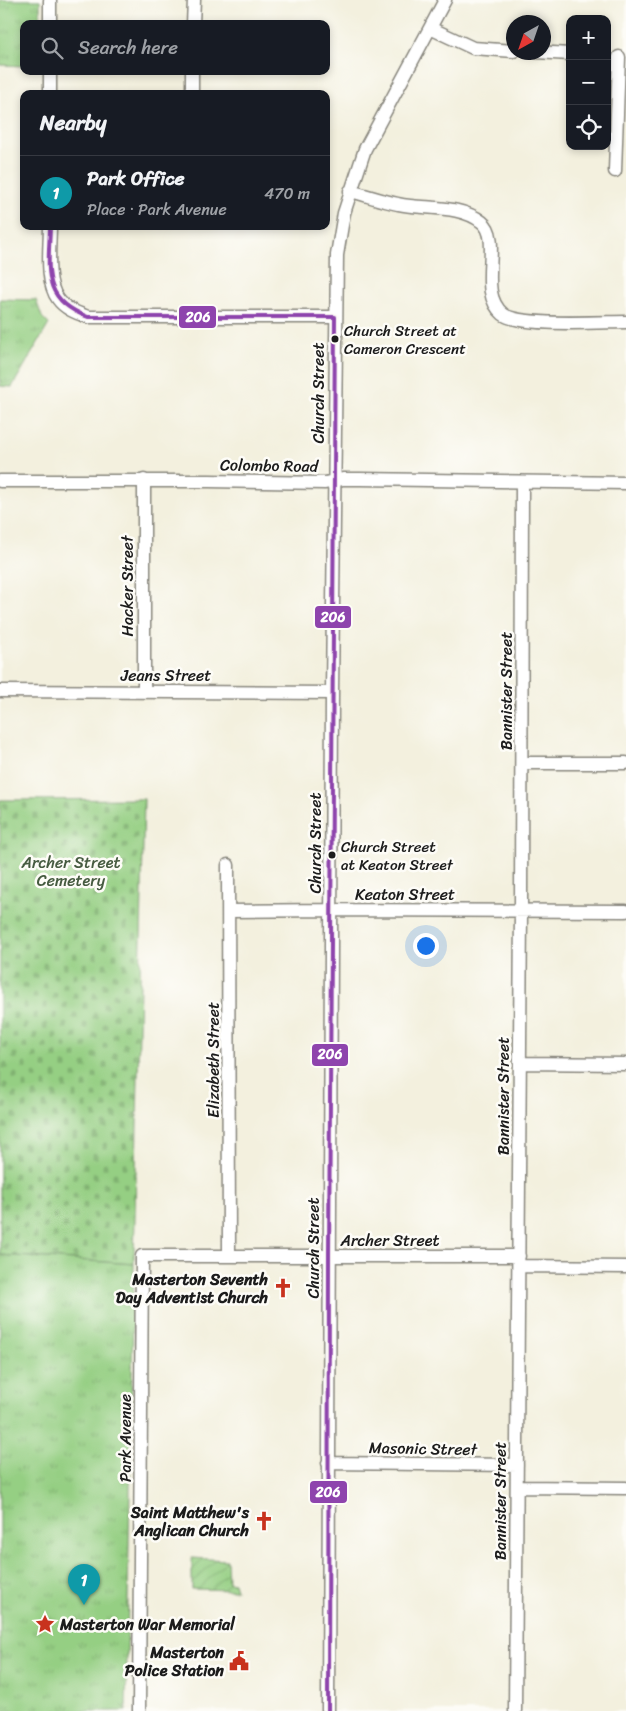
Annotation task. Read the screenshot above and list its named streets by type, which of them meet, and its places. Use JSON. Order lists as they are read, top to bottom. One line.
{"streets":{"street":["Church Street","Colombo Road","Hacker Street","Jeans Street","Bannister Street","Keaton Street","Elizabeth Street","Archer Street","Park Avenue","Masonic Street"]},"crossings":[["Church Street","Colombo Road"],["Church Street","Jeans Street"],["Church Street","Keaton Street"],["Church Street","Archer Street"],["Church Street","Masonic Street"],["Colombo Road","Hacker Street"],["Colombo Road","Bannister Street"],["Hacker Street","Jeans Street"],["Bannister Street","Keaton Street"],["Bannister Street","Archer Street"],["Bannister Street","Masonic Street"],["Keaton Street","Elizabeth Street"],["Elizabeth Street","Archer Street"],["Archer Street","Park Avenue"]],"parks":["Archer Street Cemetery"],"places":{"other":["Church Street at Cameron Crescent","Church Street at Keaton Street"],"church":["Masterton Seventh Day Adventist Church","Saint Matthew's Anglican Church"],"place":["Masterton War Memorial"],"public building":["Masterton Police Station"]},"lines":["transit line 206"],"north":"bottom left","page":{"map_buttons":["+","−"],"search":"Search here","heading":"Nearby","list":[{"mark":"1","name":"Park Office","note":"Place · Park Avenue","value":"470 m"}],"pins":"1"}}
